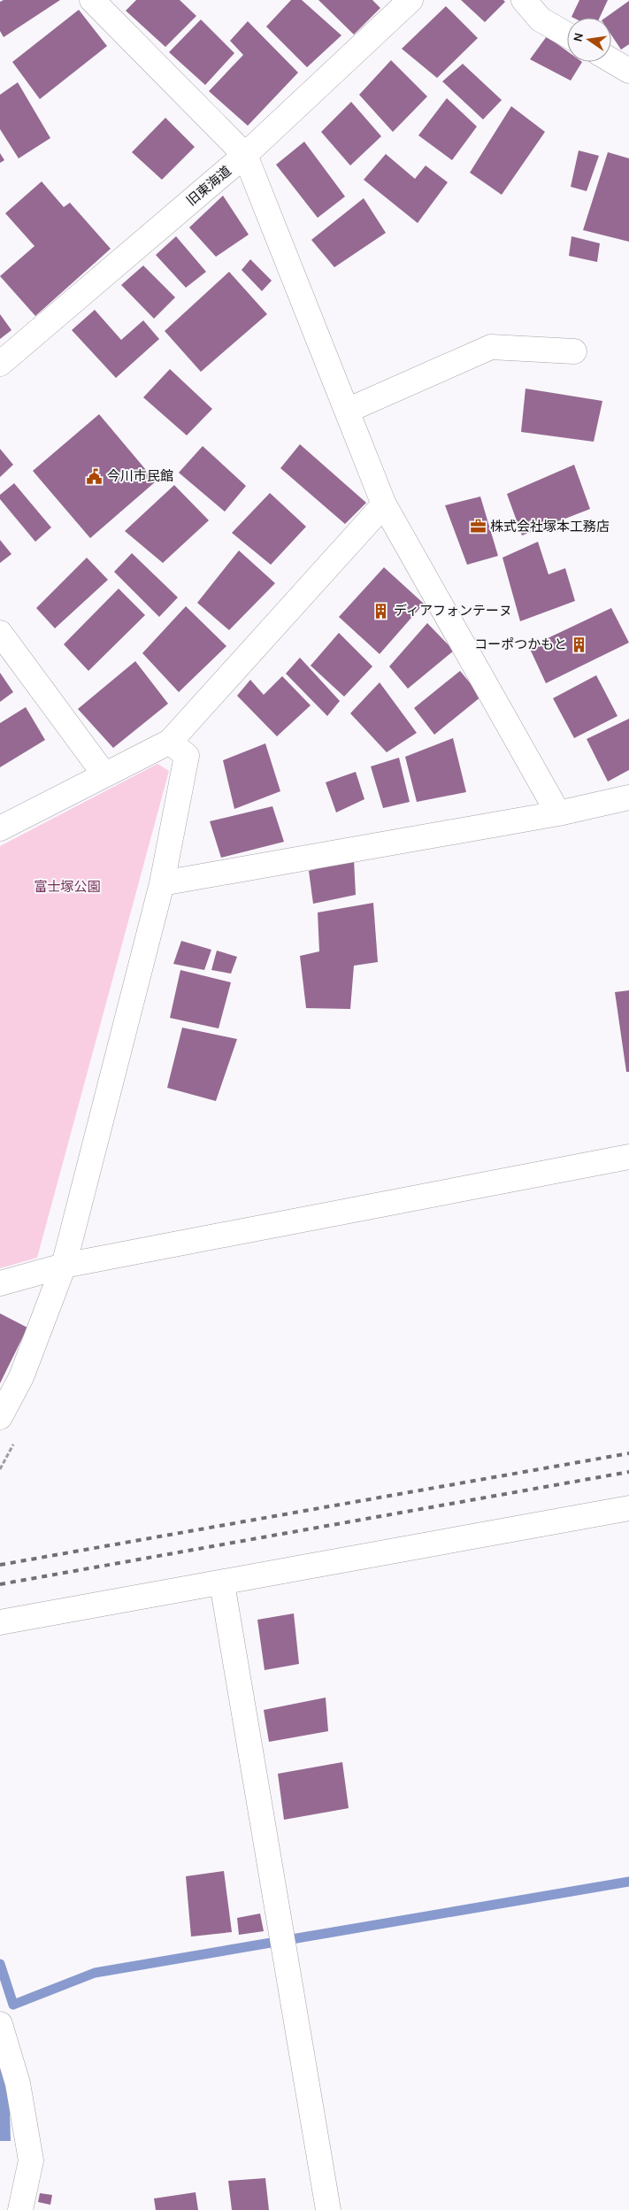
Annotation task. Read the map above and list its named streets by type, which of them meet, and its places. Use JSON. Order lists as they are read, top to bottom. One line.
{"streets":{"street":["旧東海道"]},"parks":["富士塚公園"],"places":{"public building":["今川市民館"],"office":["株式会社塚本工務店"],"building":["ディアフォンテーヌ","コーポつかもと"]},"north":"left"}
